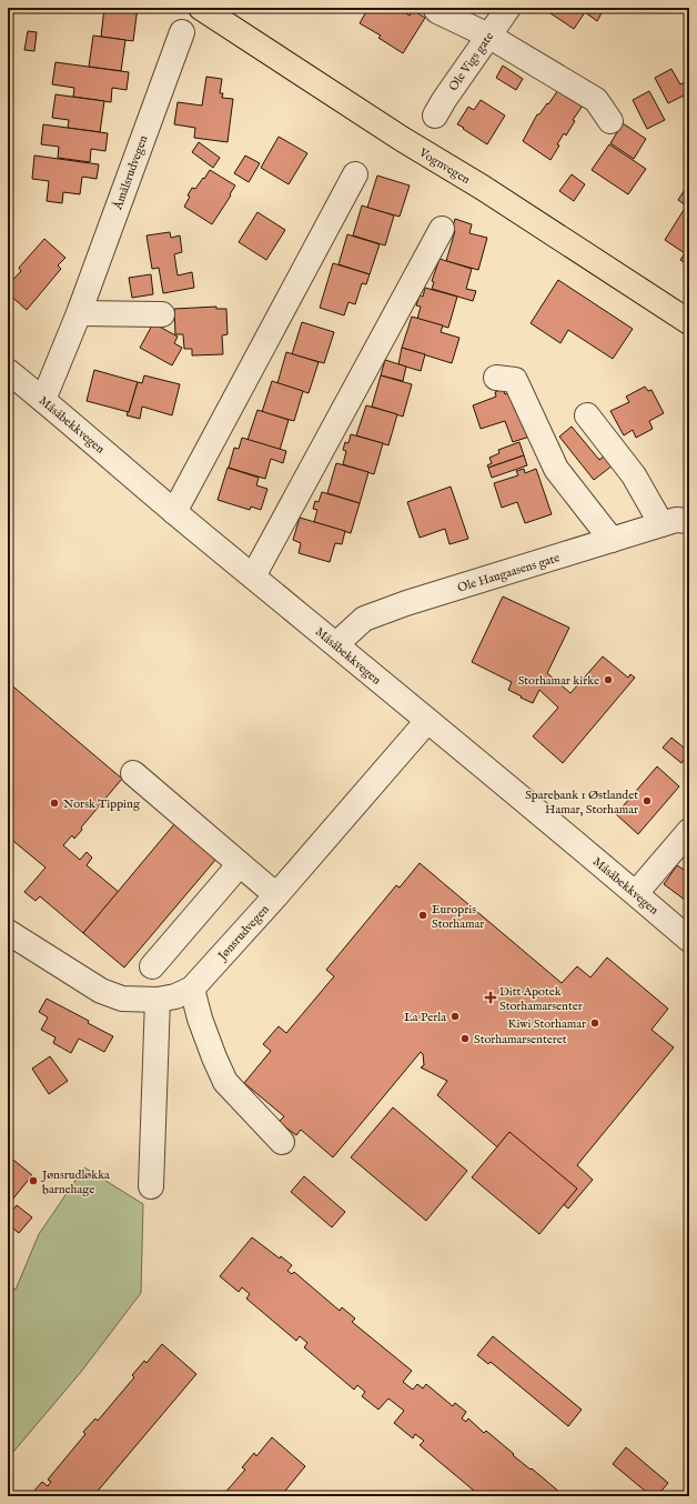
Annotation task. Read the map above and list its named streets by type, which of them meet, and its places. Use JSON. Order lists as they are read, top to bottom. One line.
{"streets":{"main road":["Vognvegen"],"street":["Ole Vigs gate","Åmålsrudvegen","Måsåbekkvegen","Ole Haugaasens gate","Jønsrudvegen"]},"crossings":[["Åmålsrudvegen","Måsåbekkvegen"],["Måsåbekkvegen","Ole Haugaasens gate"],["Måsåbekkvegen","Jønsrudvegen"]],"places":{"other":["Storhamar kirke","Sparebank 1 Østlandet Hamar, Storhamar","Norsk Tipping","Europris Storhamar","La Perla","Kiwi Storhamar","Storhamarsenteret","Jønsrudløkka barnehage"],"health":["Ditt Apotek Storhamarsenter"]}}
